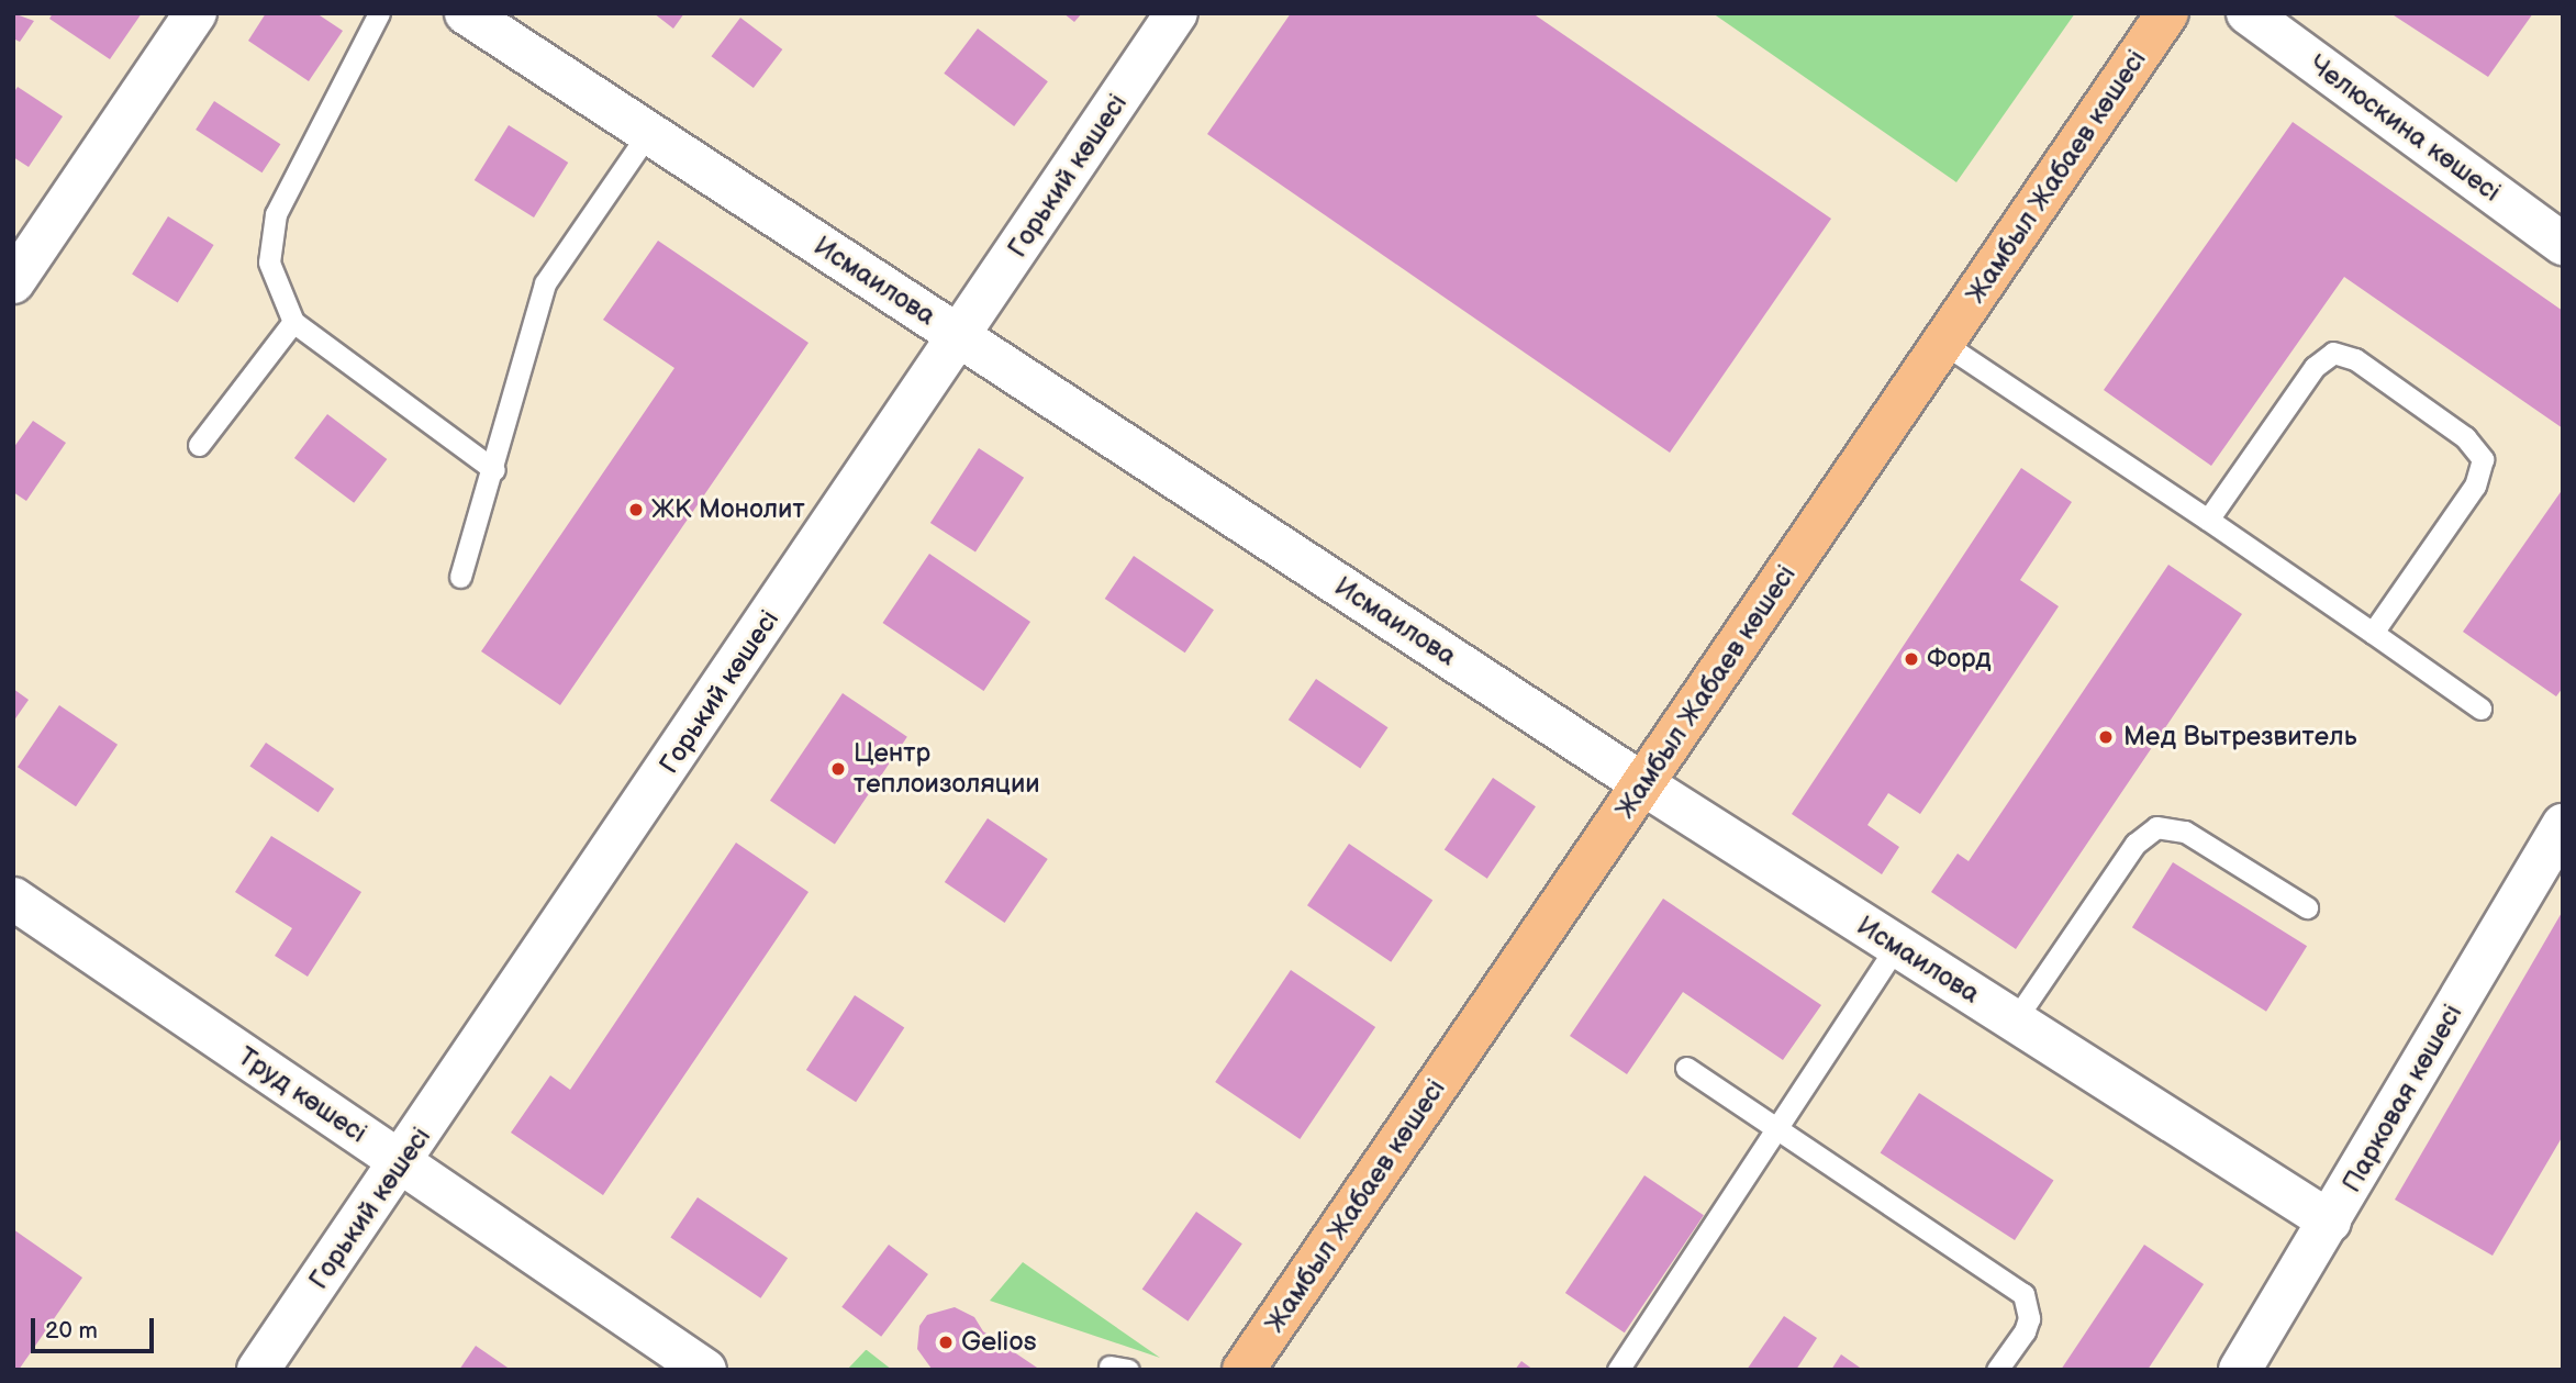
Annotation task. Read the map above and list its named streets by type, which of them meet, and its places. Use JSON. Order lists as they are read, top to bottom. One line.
{"streets":{"main road":["Жамбыл Жабаев көшесі"],"street":["Челюскина көшесі","Горький көшесі","Исмаилова","Труд көшесі","Парковая көшесі"]},"crossings":[["Горький көшесі","Исмаилова"],["Горький көшесі","Труд көшесі"],["Жамбыл Жабаев көшесі","Исмаилова"],["Исмаилова","Парковая көшесі"]],"places":["ЖК Монолит","Форд","Мед Вытрезвитель","Центр теплоизоляции","Gelios"],"scale_bar":"20 m"}
